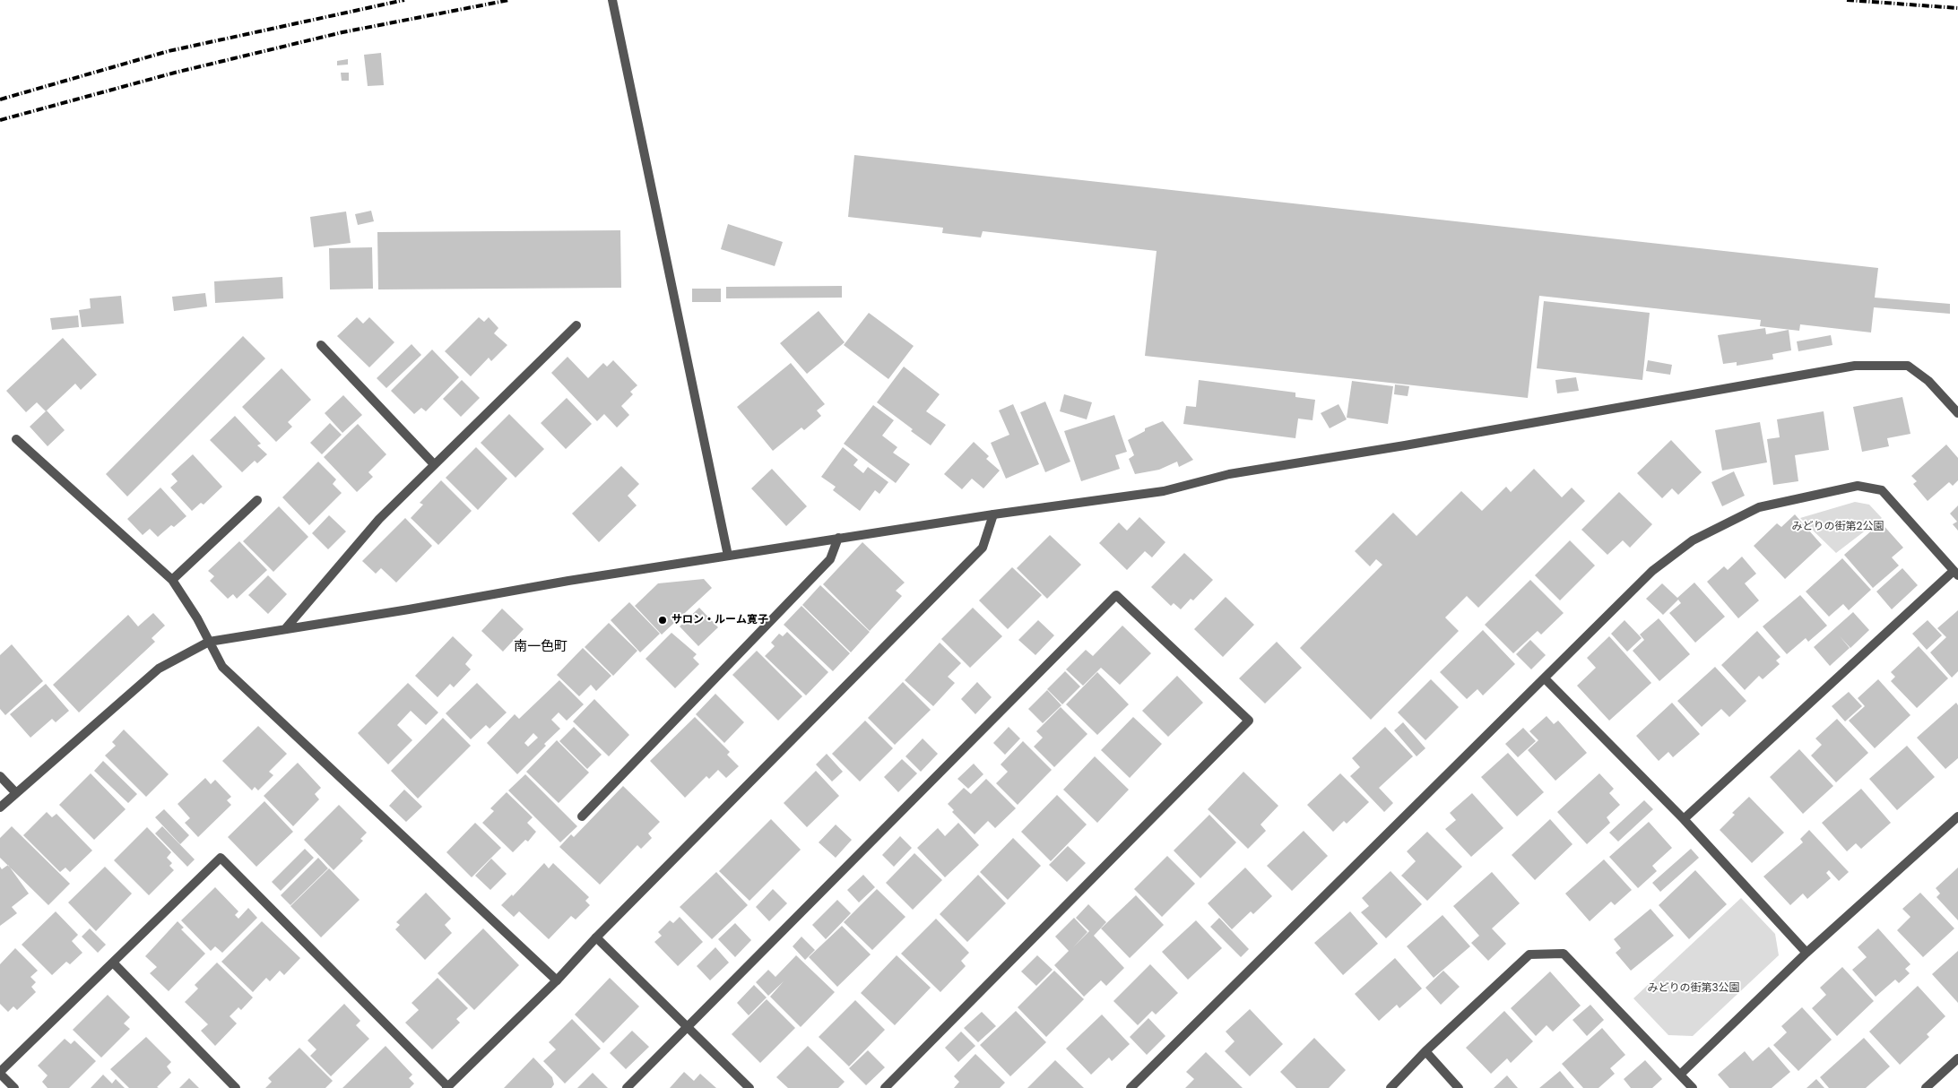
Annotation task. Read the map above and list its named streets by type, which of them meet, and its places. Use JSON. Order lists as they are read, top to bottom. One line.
{"districts":["南一色町"],"parks":["みどりの街第2公園","みどりの街第3公園"],"places":["サロン・ルーム寛子"]}
